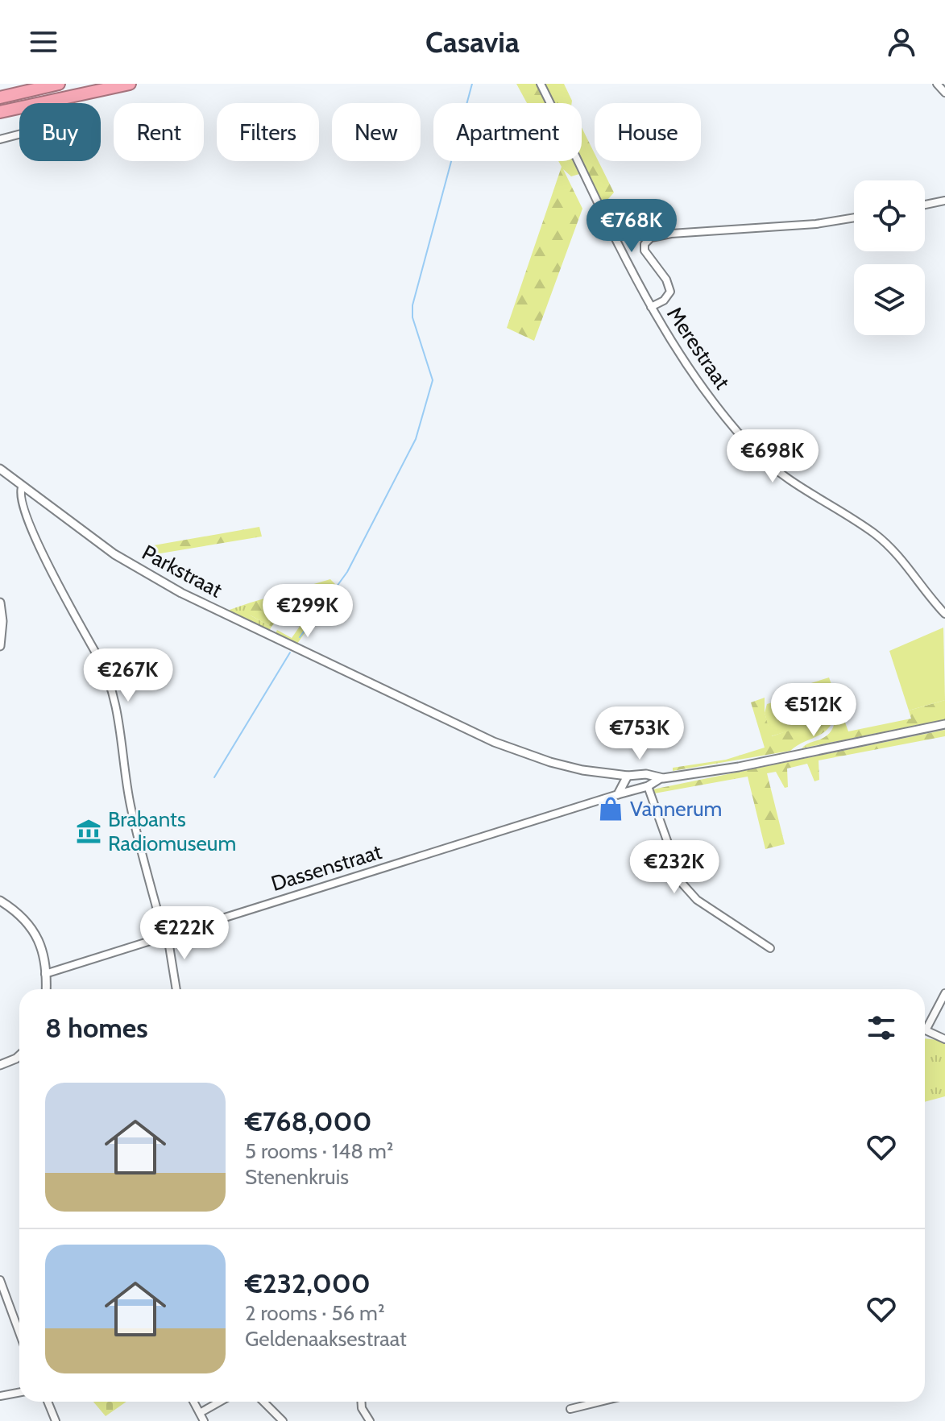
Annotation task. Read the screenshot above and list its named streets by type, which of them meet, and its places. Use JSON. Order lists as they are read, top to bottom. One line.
{"streets":{"street":["Merestraat","Parkstraat","Dassenstraat"]},"crossings":[["Parkstraat","Dassenstraat"]],"places":{"shop":["Vannerum"],"museum":["Brabants Radiomuseum"]},"page":{"header":"Casavia","chip":["Buy","Rent","Filters","New","Apartment","House"],"price":["€768K","€698K","€299K","€267K","€512K","€753K","€232K","€222K"],"heading":"8 homes","list":[{"name":"€768,000","note":"5 rooms · 148 m² · Stenenkruis"},{"name":"€232,000","note":"2 rooms · 56 m² · Geldenaaksestraat"}]}}
